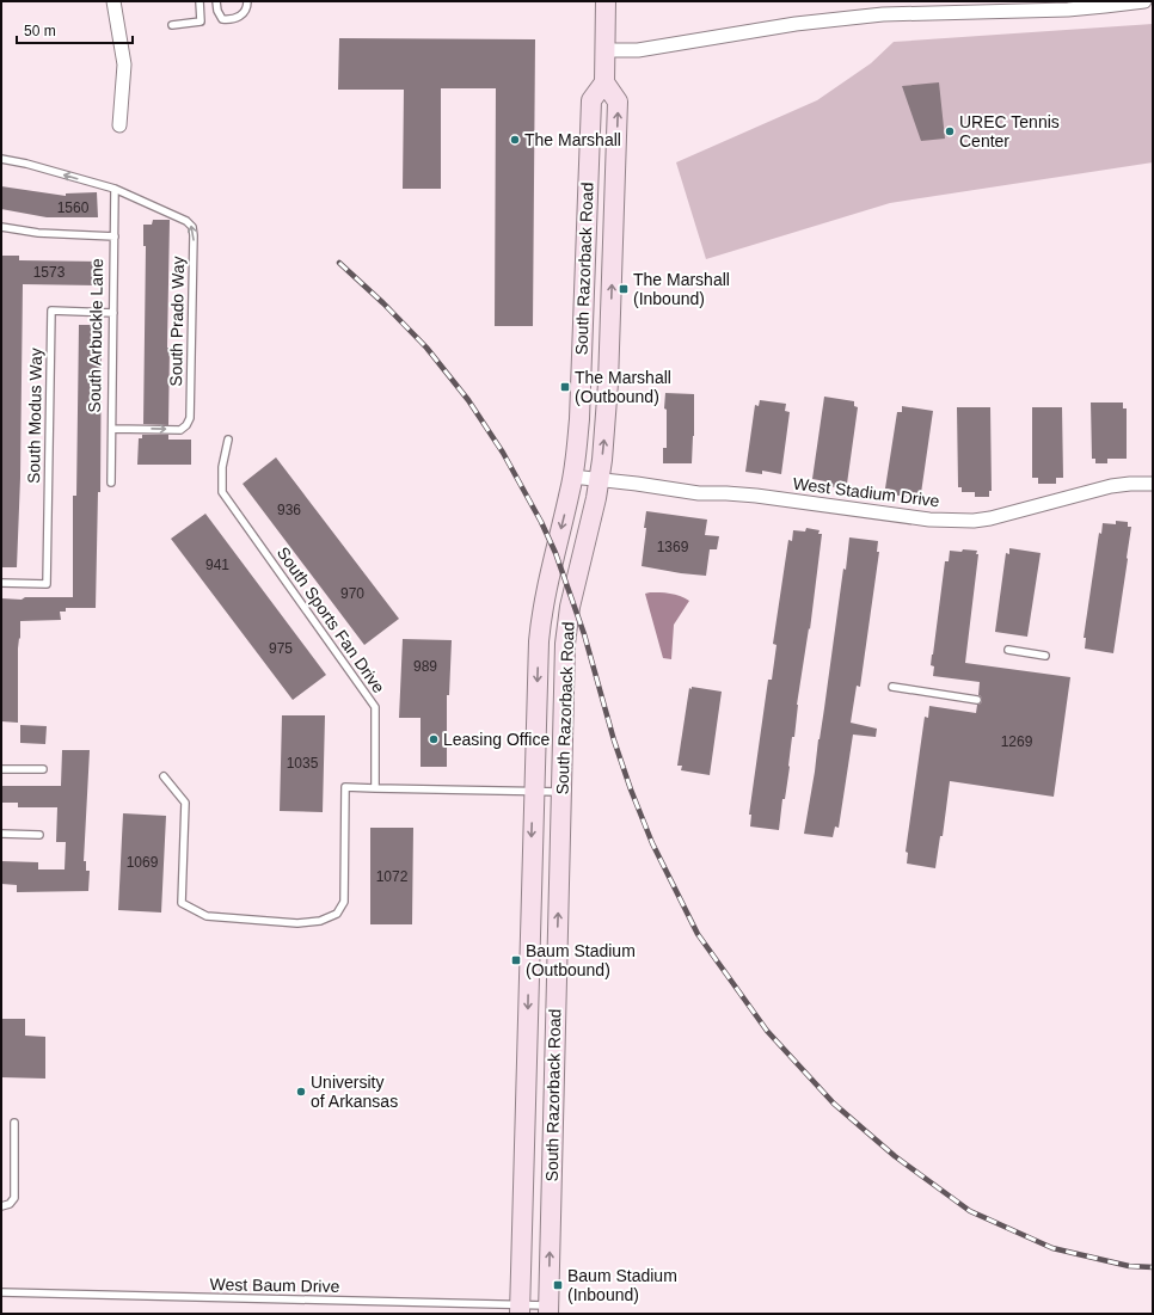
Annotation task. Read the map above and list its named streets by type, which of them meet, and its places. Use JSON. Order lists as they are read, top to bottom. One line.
{"streets":{"main road":["South Razorback Road"],"street":["West Stadium Drive"],"lane":["South Prado Way","South Arbuckle Lane","South Modus Way","South Sports Fan Drive","West Baum Drive"]},"crossings":[["South Razorback Road","West Stadium Drive"],["South Razorback Road","West Baum Drive"],["South Prado Way","South Arbuckle Lane"],["South Arbuckle Lane","South Modus Way"]],"places":{"other":["UREC Tennis Center","The Marshall","Leasing Office","University of Arkansas"],"transit":["The Marshall (Inbound)","The Marshall (Outbound)","Baum Stadium (Outbound)","Baum Stadium (Inbound)"]},"house_numbers":["1560","1573","936","1369","941","970","975","989","1269","1035","1069","1072"],"scale_bar":"50 m"}
